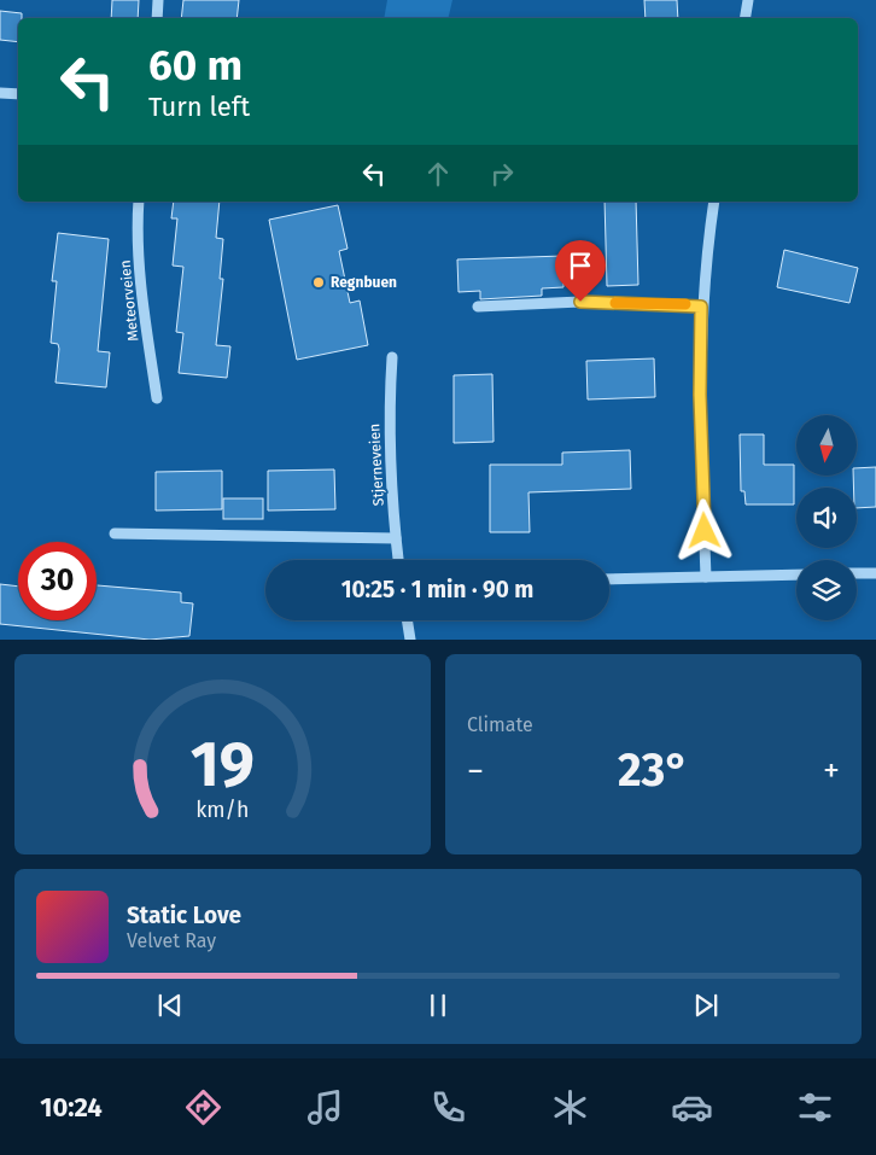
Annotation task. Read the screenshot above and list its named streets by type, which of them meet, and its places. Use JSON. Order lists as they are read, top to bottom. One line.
{"streets":{"street":["Meteorveien","Stjerneveien"]},"places":["Regnbuen"],"north":"bottom","page":{"turn":["60 m","Turn left"],"limit":"30","trip":"10:25 · 1 min · 90 m","tile":"Climate","heat":["−","23°","+"],"song":["Static Love","Velvet Ray"],"tabs":"10:24","gauge":["19","km/h"]}}
